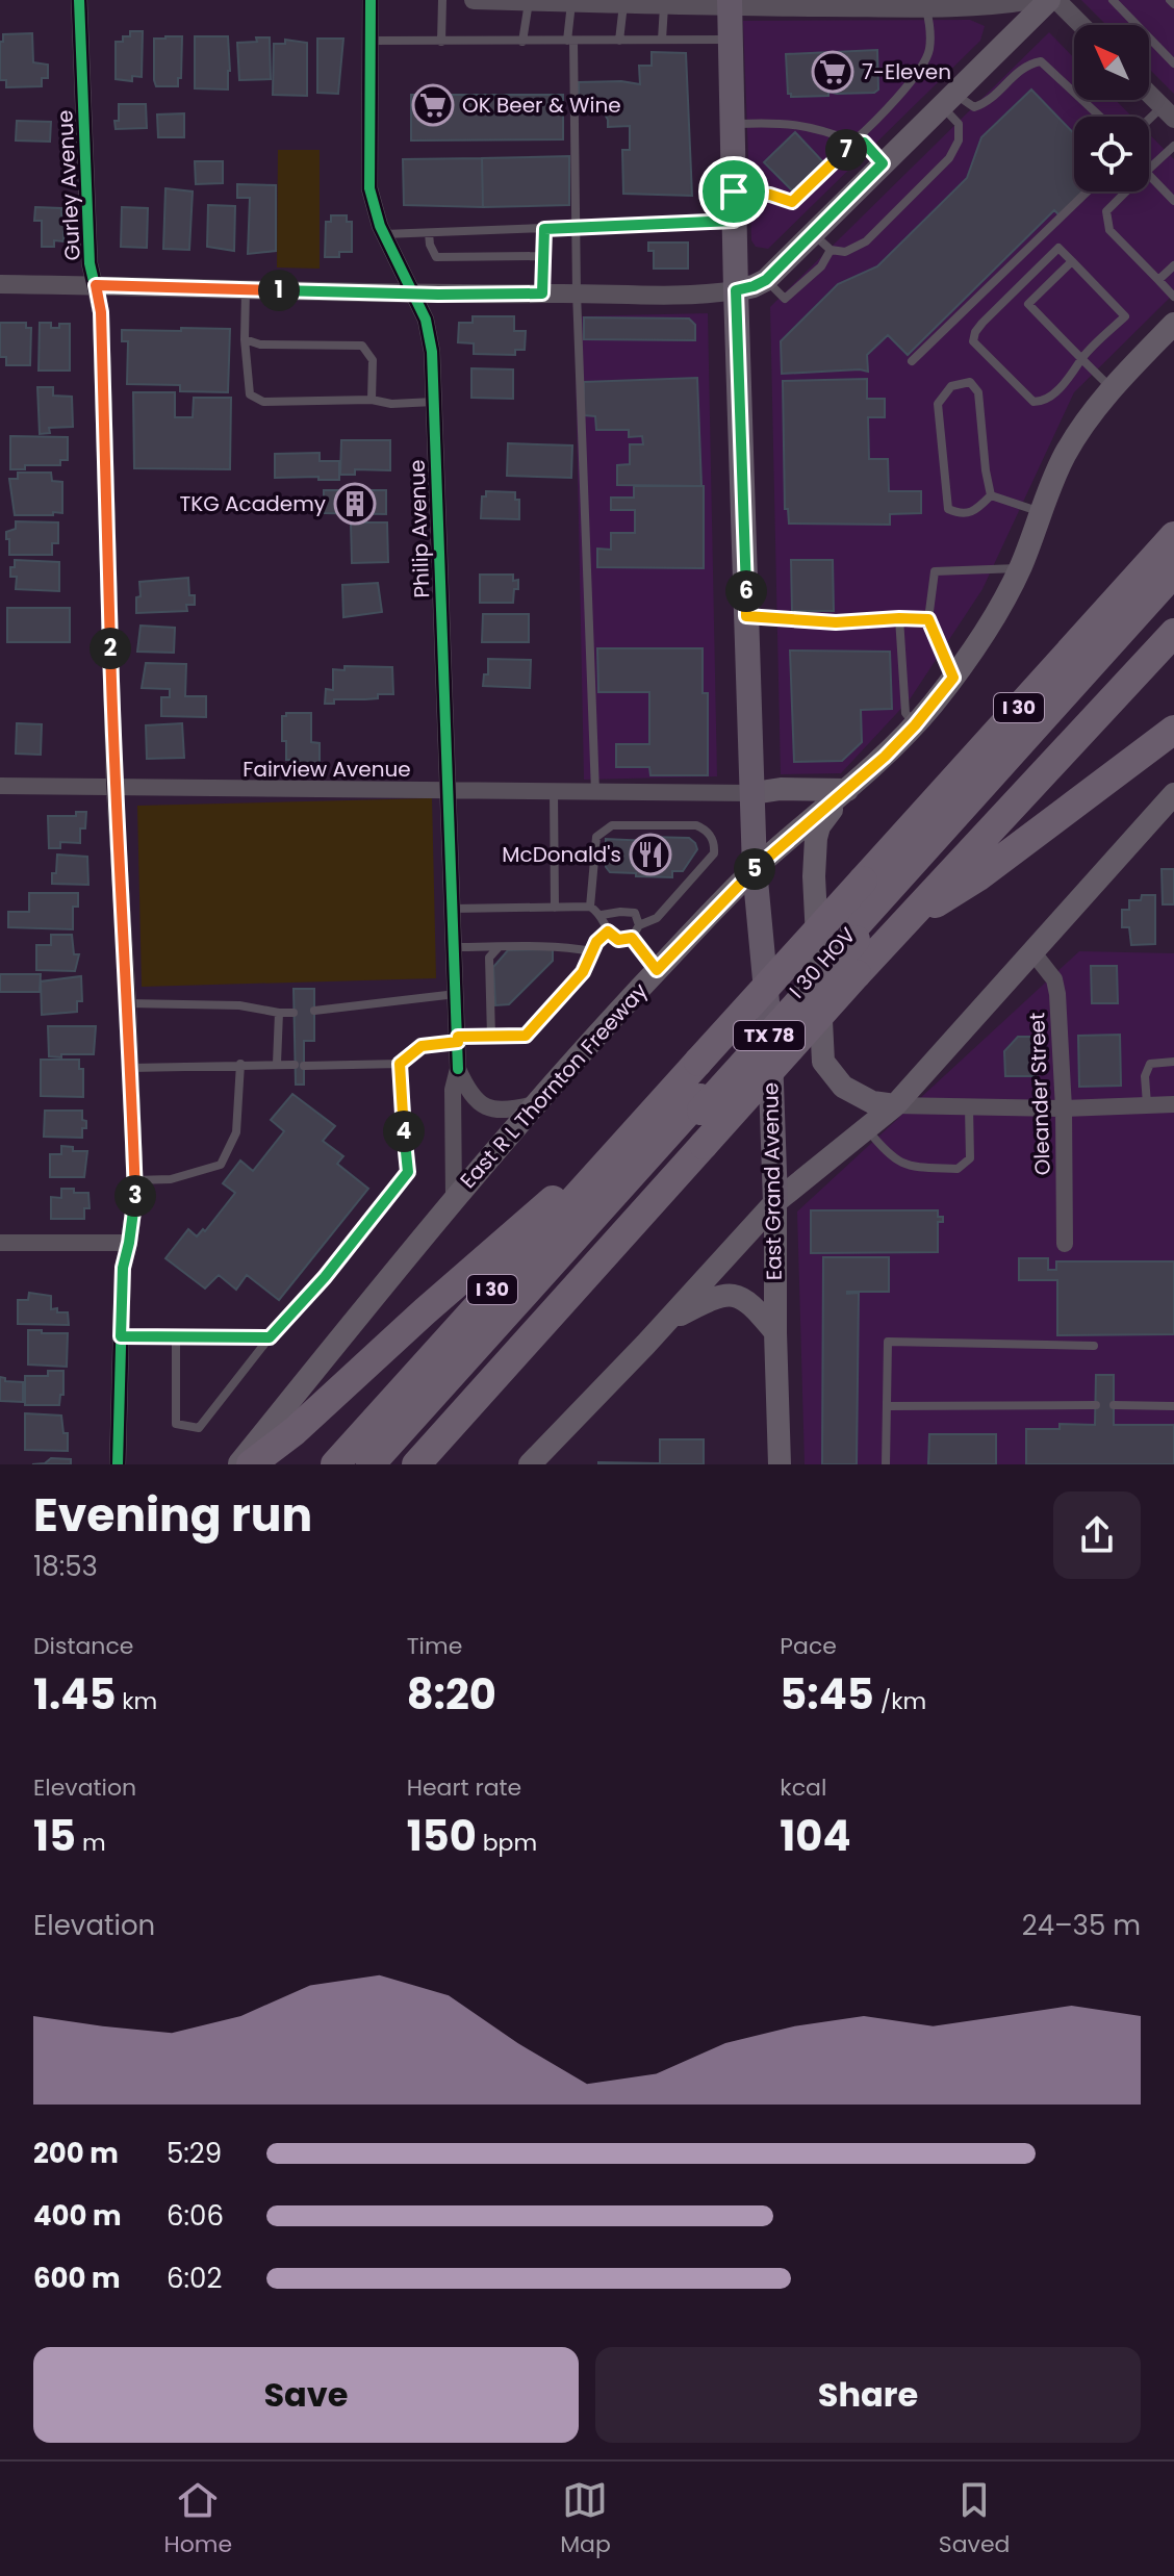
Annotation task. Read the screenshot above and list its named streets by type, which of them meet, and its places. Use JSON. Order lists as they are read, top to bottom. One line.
{"streets":{"highway":["I 30","I 30 HOV"],"main road":["TX 78","East R L Thornton Freeway","East Grand Avenue"],"street":["Gurley Avenue","Philip Avenue","Fairview Avenue","Oleander Street"]},"crossings":[["Gurley Avenue","Fairview Avenue"],["Philip Avenue","Fairview Avenue"],["Philip Avenue","East R L Thornton Freeway"],["Fairview Avenue","East Grand Avenue"],["East R L Thornton Freeway","East Grand Avenue"]],"places":{"supermarket":["7-Eleven","OK Beer & Wine"],"building":["TKG Academy"],"restaurant":["McDonald's"]},"north":"top left","page":{"pins":["7","1","6","2","5","4","3"],"heading":["Evening run","18:53"],"stats":[["Distance","1.45 km"],["Time","8:20"],["Pace","5:45 /km"],["Elevation","15 m"],["Heart rate","150 bpm"],["kcal","104"]],"chart":["Elevation","24–35 m"],"list":[{"name":"200 m","note":"5:29"},{"name":"400 m","note":"6:06"},{"name":"600 m","note":"6:02"}],"buttons":["Save","Share"],"tabs":["Home","Map","Saved"]}}
